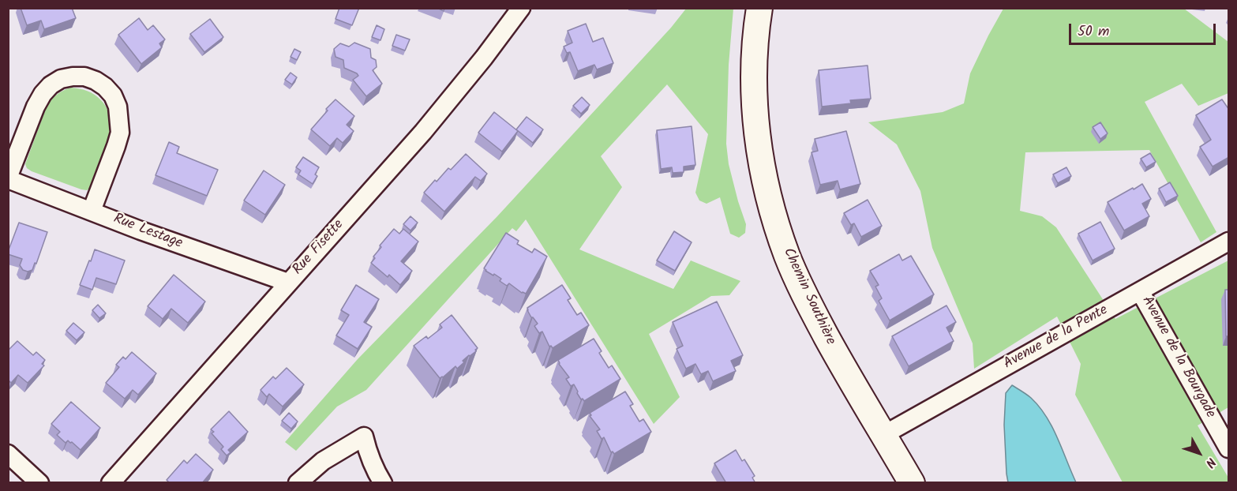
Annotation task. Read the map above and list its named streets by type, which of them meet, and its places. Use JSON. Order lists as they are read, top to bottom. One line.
{"streets":{"street":["Rue Lestage","Rue Fisette","Chemin Southière","Avenue de la Pente","Avenue de la Bourgade"]},"crossings":[["Rue Lestage","Rue Fisette"],["Chemin Southière","Avenue de la Pente"],["Avenue de la Pente","Avenue de la Bourgade"]],"scale_bar":"50 m","north":"bottom right"}
